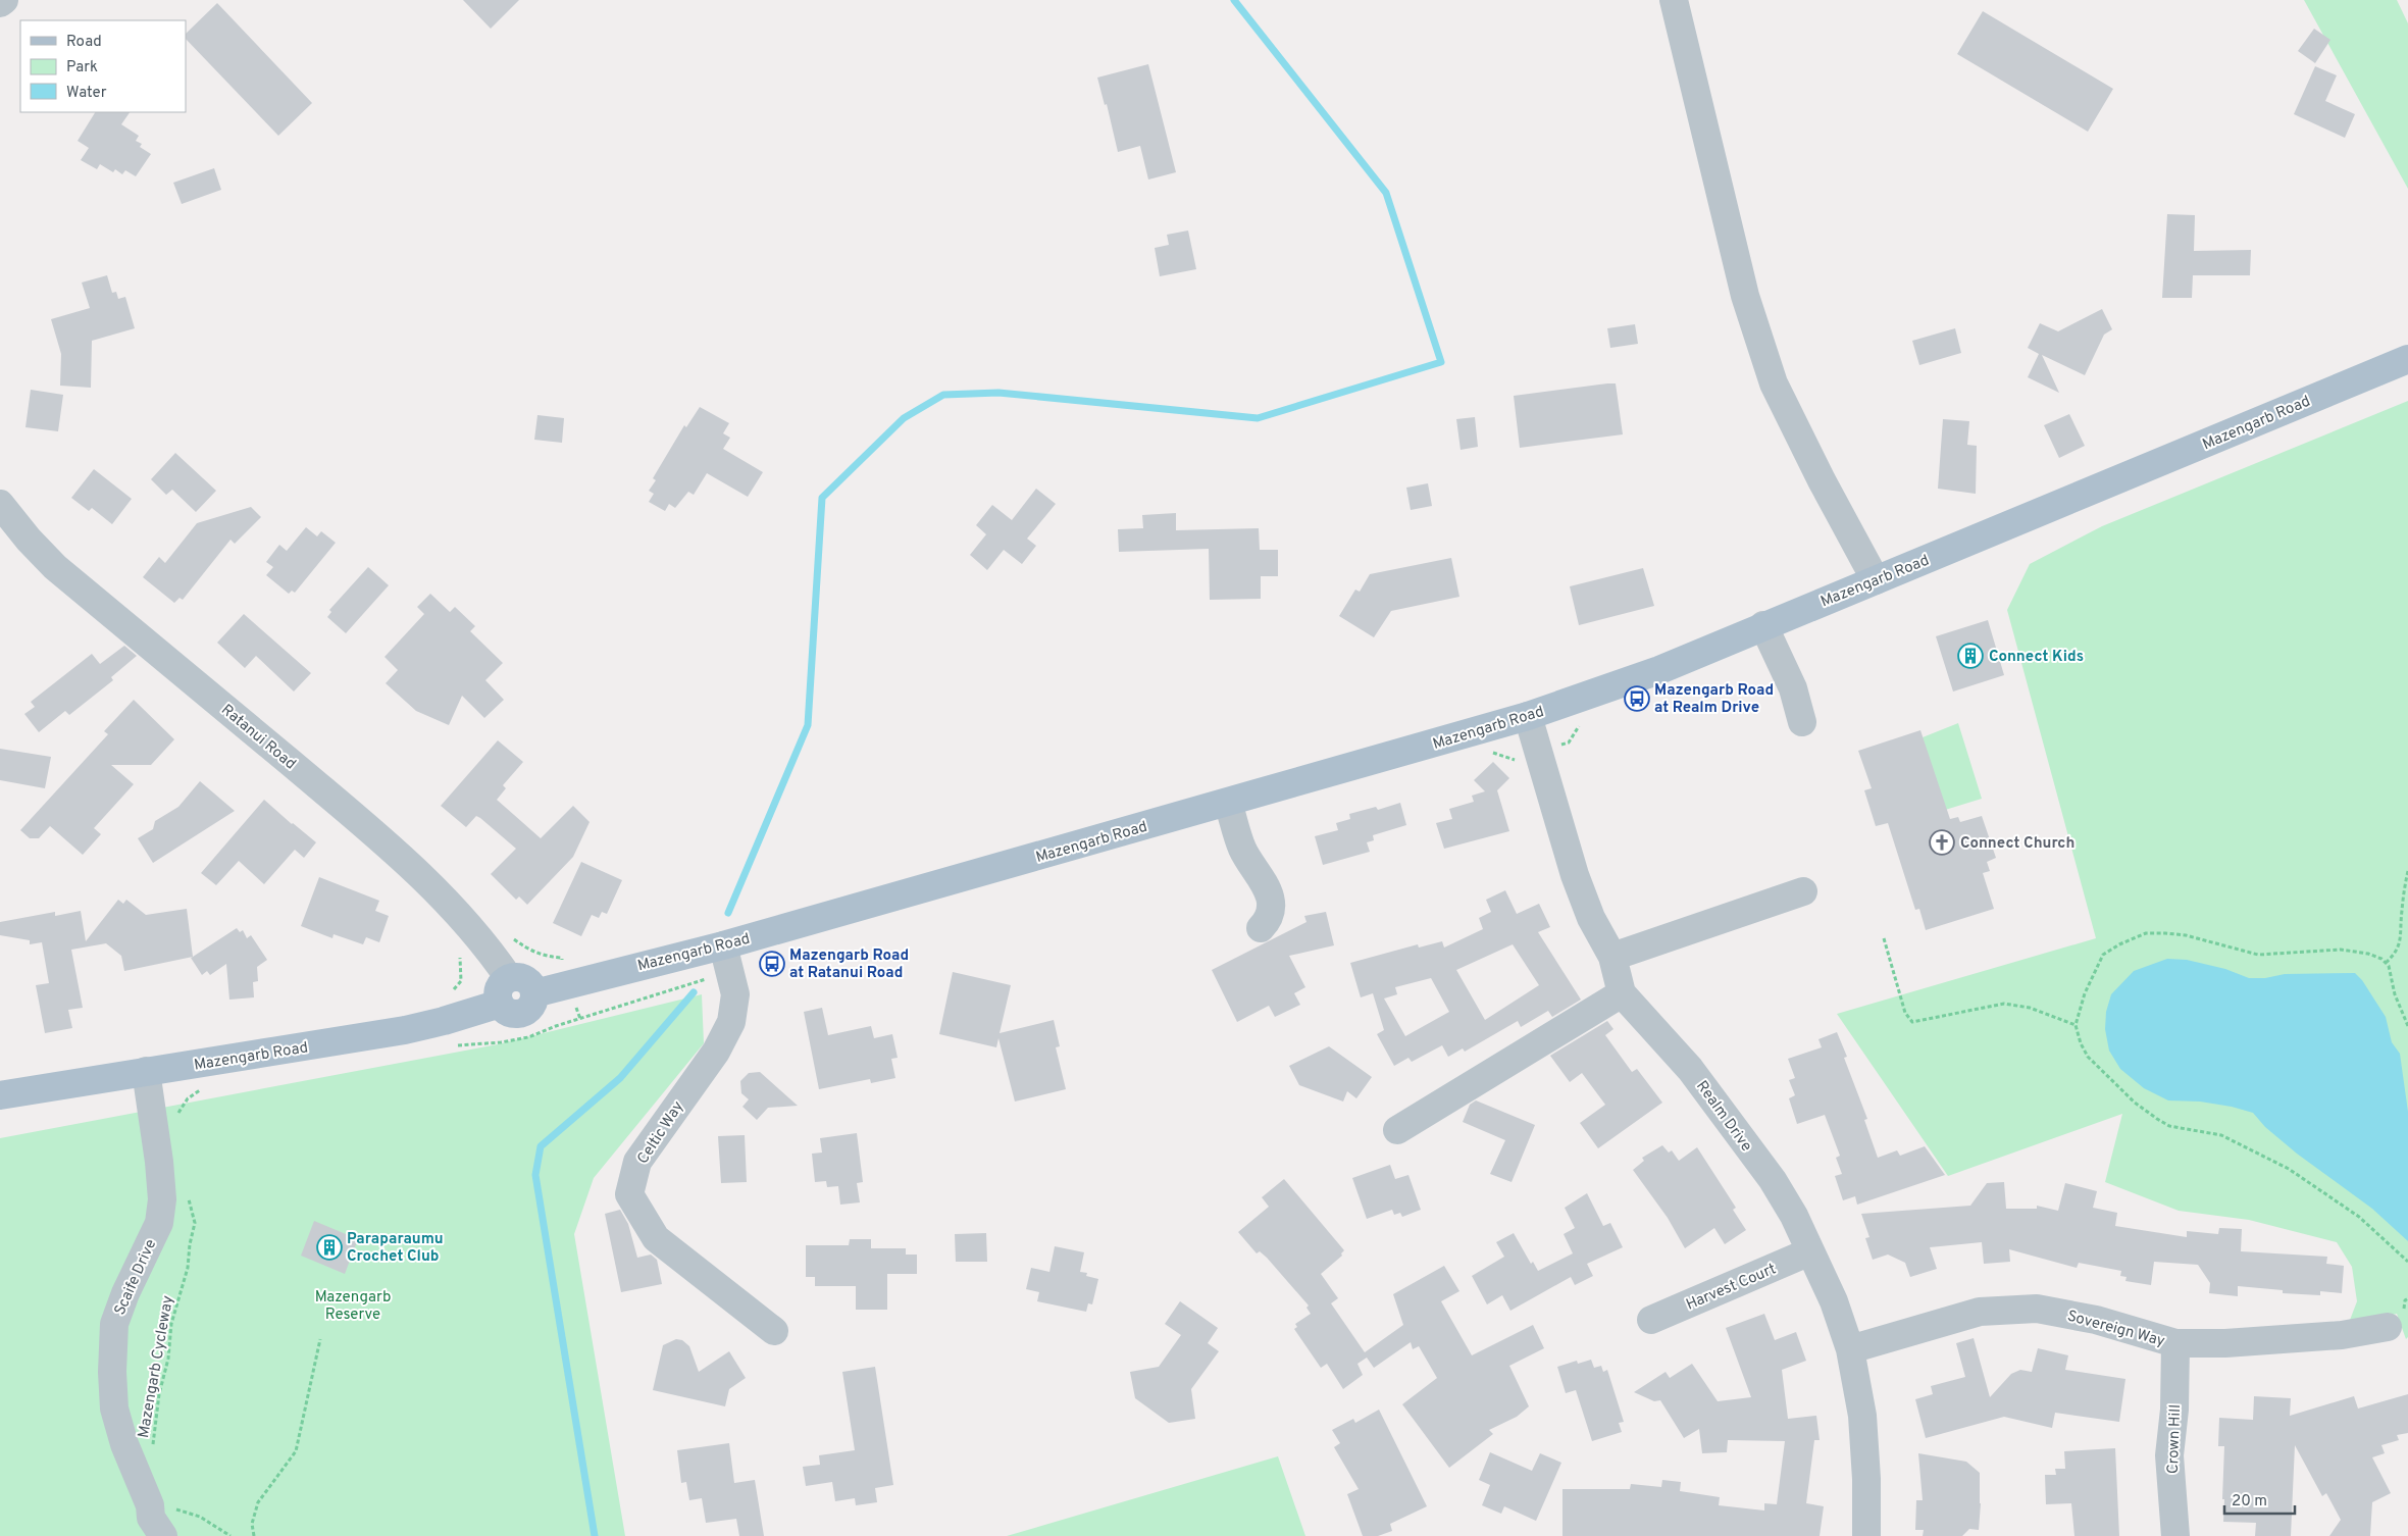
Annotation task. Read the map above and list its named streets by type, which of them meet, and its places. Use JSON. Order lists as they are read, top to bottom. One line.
{"streets":{"main road":["Mazengarb Road"],"street":["Ratanui Road","Realm Drive","Celtic Way","Scaife Drive","Harvest Court","Sovereign Way","Crown Hill"],"path":["Mazengarb Cycleway"]},"crossings":[["Mazengarb Road","Ratanui Road"],["Mazengarb Road","Realm Drive"],["Mazengarb Road","Celtic Way"],["Mazengarb Road","Scaife Drive"],["Realm Drive","Harvest Court"],["Realm Drive","Sovereign Way"],["Sovereign Way","Crown Hill"]],"parks":["Mazengarb Reserve"],"places":{"building":["Connect Kids","Paraparaumu Crochet Club"],"bus stop":["Mazengarb Road at Realm Drive","Mazengarb Road at Ratanui Road"],"church":["Connect Church"]},"legend":["Road","Park","Water"],"scale_bar":"20 m"}
